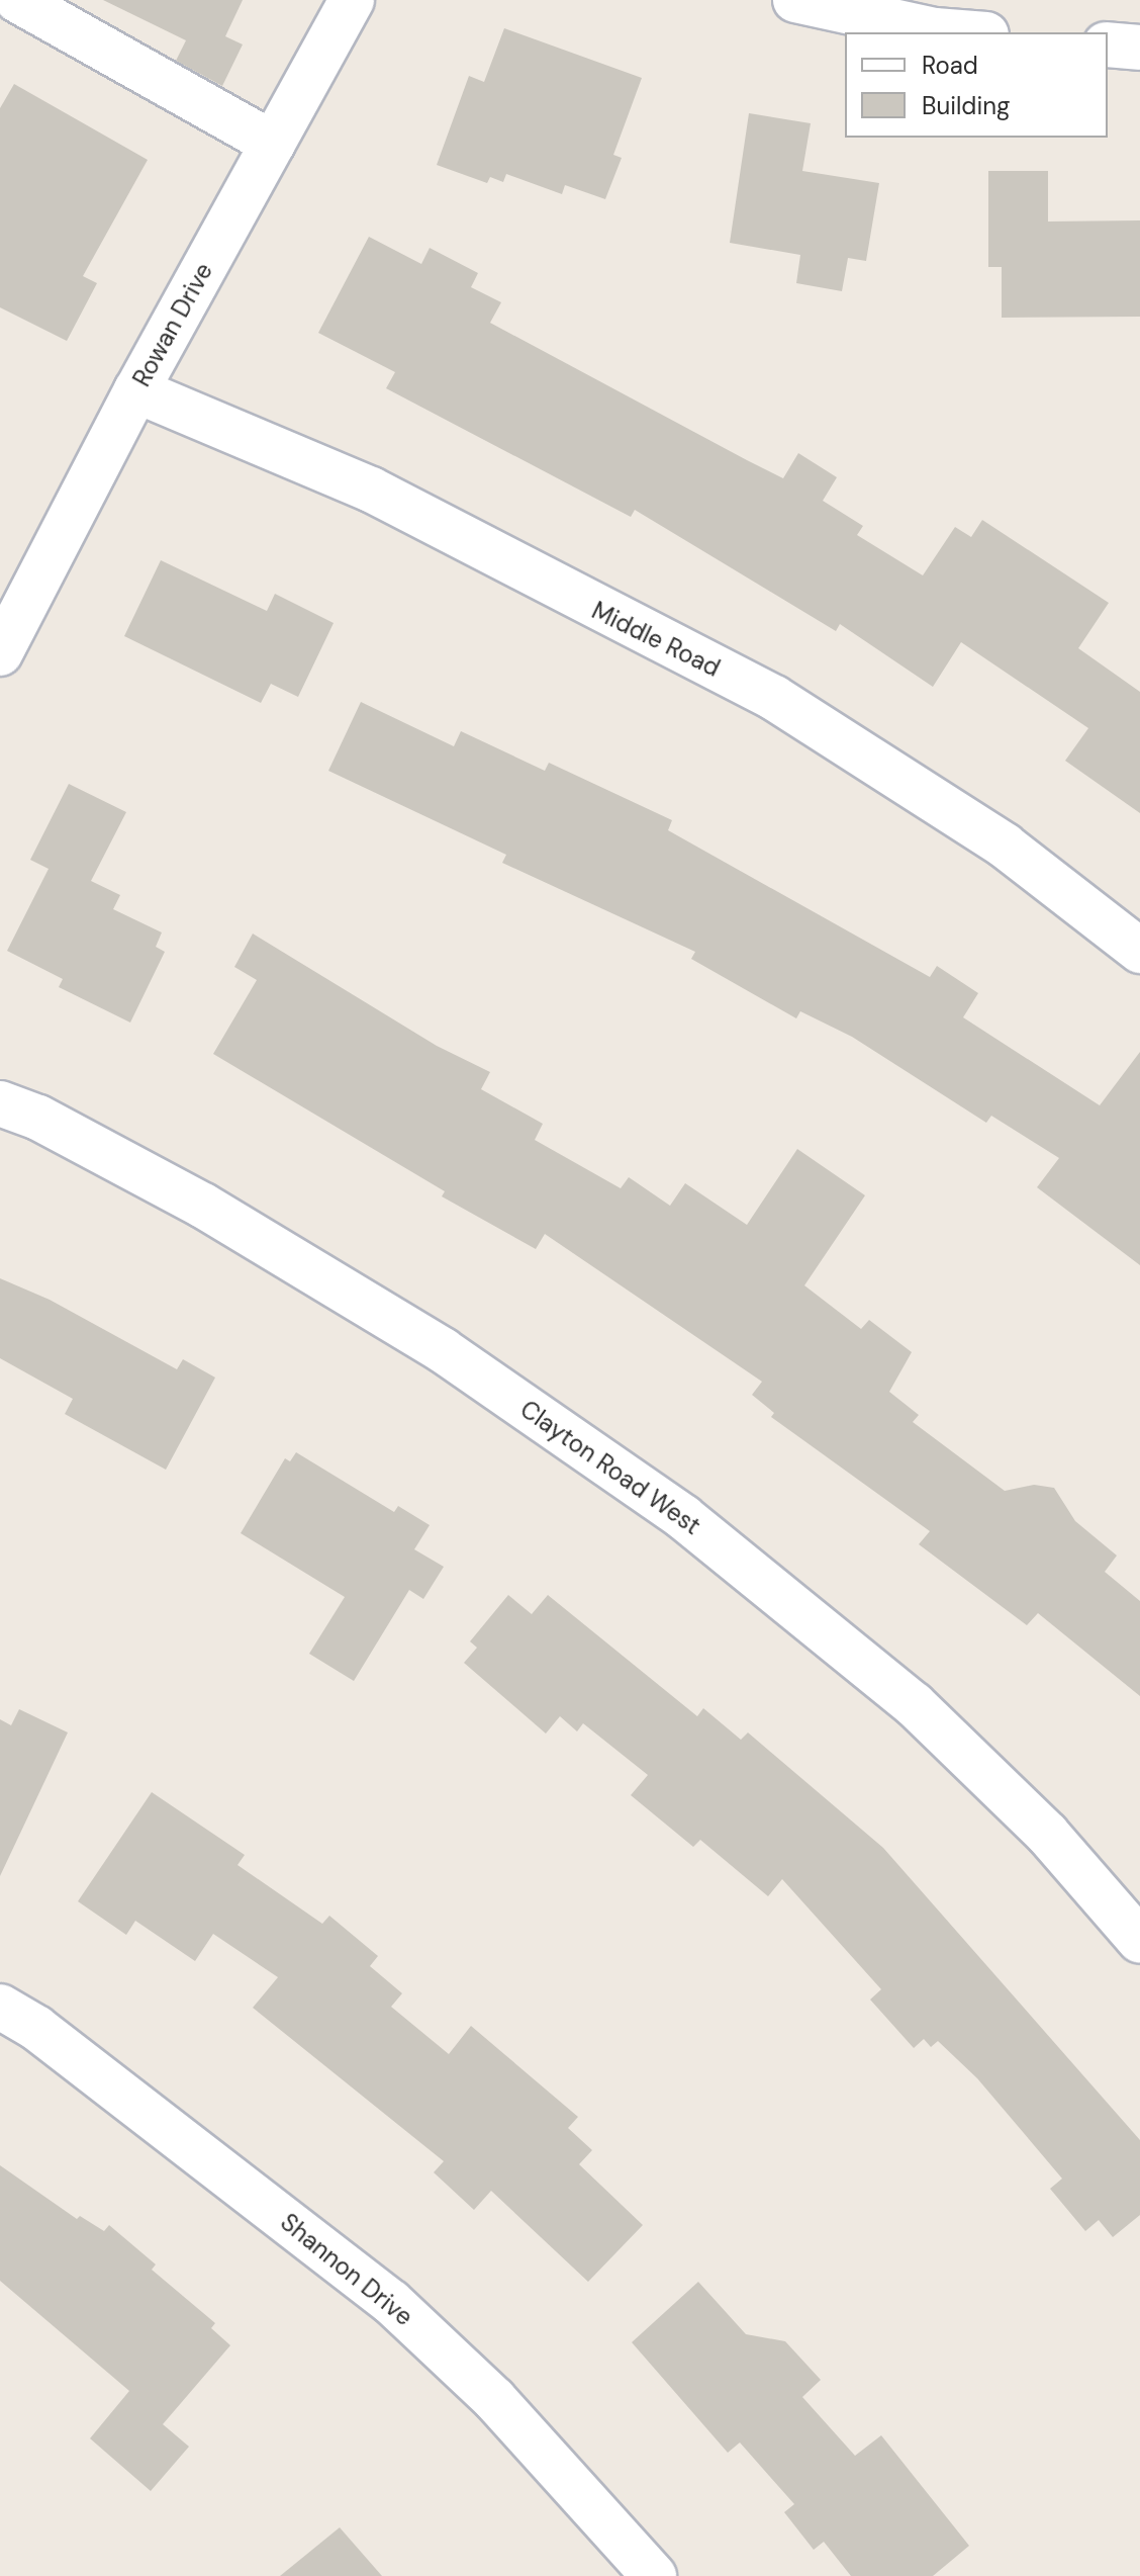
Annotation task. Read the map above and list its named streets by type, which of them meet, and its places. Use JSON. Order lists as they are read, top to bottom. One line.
{"streets":{"street":["Rowan Drive","Middle Road","Clayton Road West","Shannon Drive"]},"crossings":[["Rowan Drive","Middle Road"]],"legend":["Road","Building"]}
